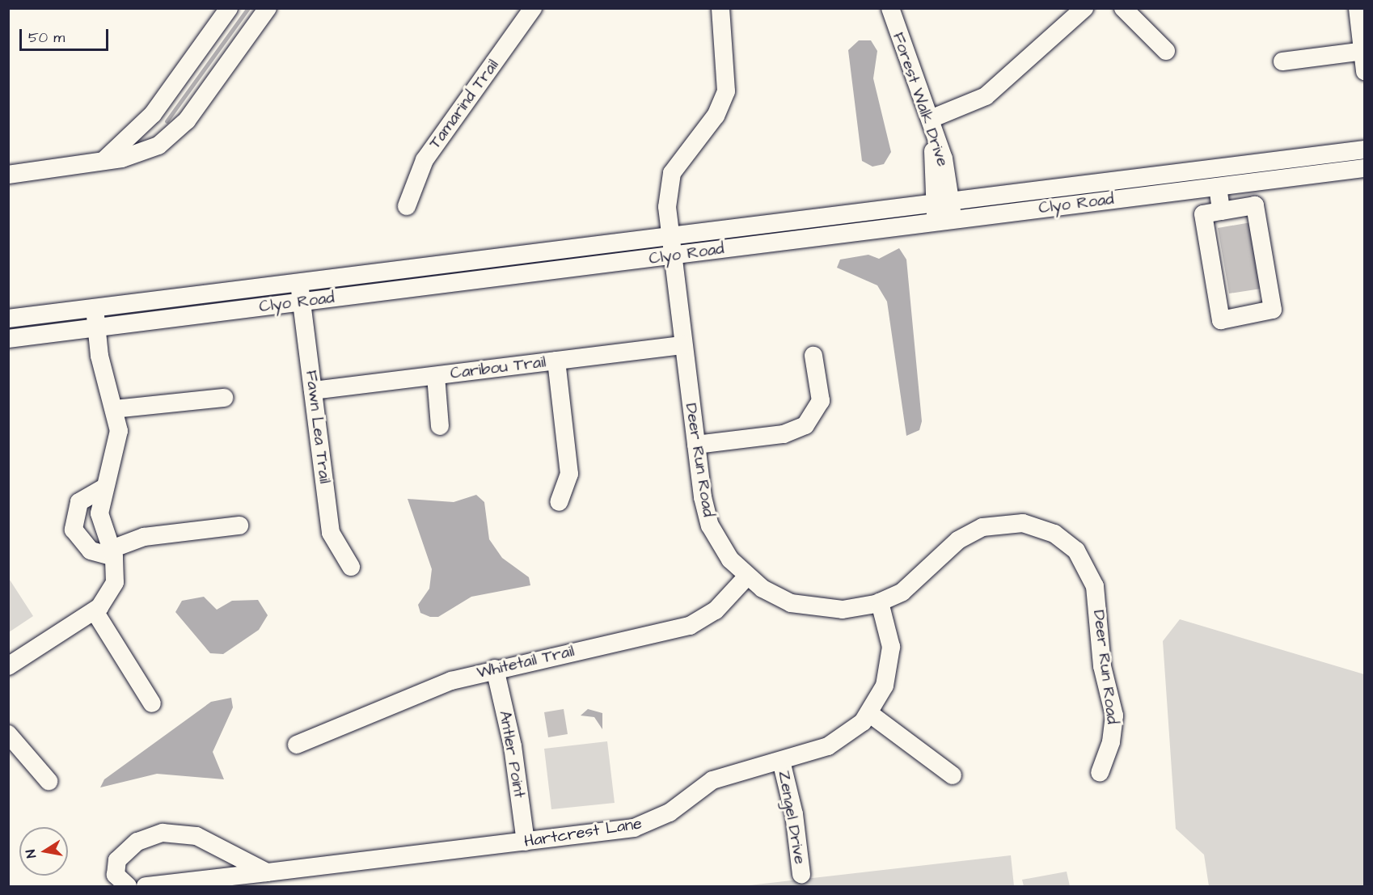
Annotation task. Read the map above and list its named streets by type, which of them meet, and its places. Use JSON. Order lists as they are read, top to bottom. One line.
{"streets":{"street":["Forest Walk Drive","Tamarind Trail","Clyo Road","Caribou Trail","Fawn Lea Trail","Deer Run Road","Whitetail Trail","Antler Point","Zengel Drive","Hartcrest Lane"]},"crossings":[["Forest Walk Drive","Clyo Road"],["Clyo Road","Fawn Lea Trail"],["Clyo Road","Deer Run Road"],["Caribou Trail","Fawn Lea Trail"],["Caribou Trail","Deer Run Road"],["Deer Run Road","Whitetail Trail"],["Whitetail Trail","Antler Point"],["Antler Point","Hartcrest Lane"],["Zengel Drive","Hartcrest Lane"]],"scale_bar":"50 m","north":"left"}
